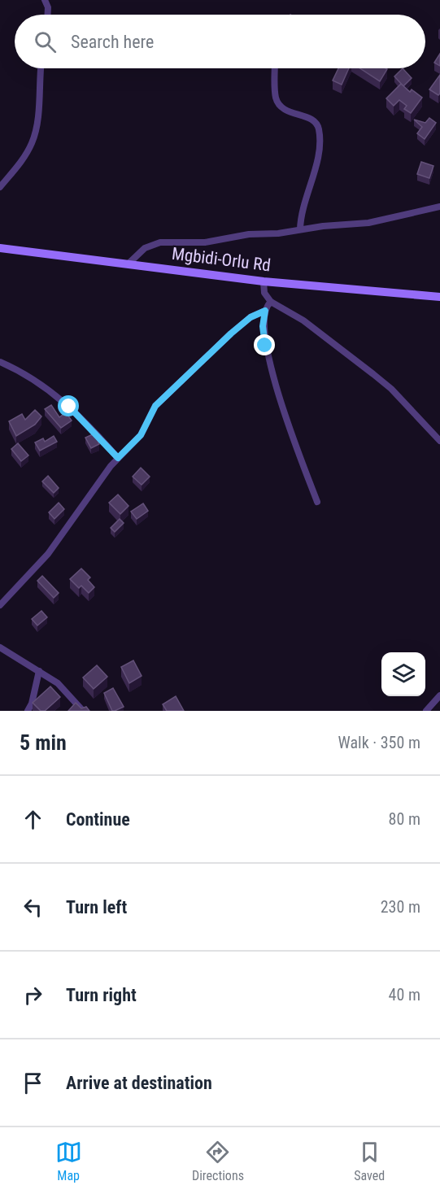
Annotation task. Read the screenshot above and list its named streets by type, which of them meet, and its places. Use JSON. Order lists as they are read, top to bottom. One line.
{"streets":{"main road":["Mgbidi-Orlu Rd"]},"page":{"search":"Search here","heading":["5 min","Walk · 350 m"],"list":[["Continue","80 m"],["Turn left","230 m"],["Turn right","40 m"],"Arrive at destination"],"nav":["Map","Directions","Saved"]}}
